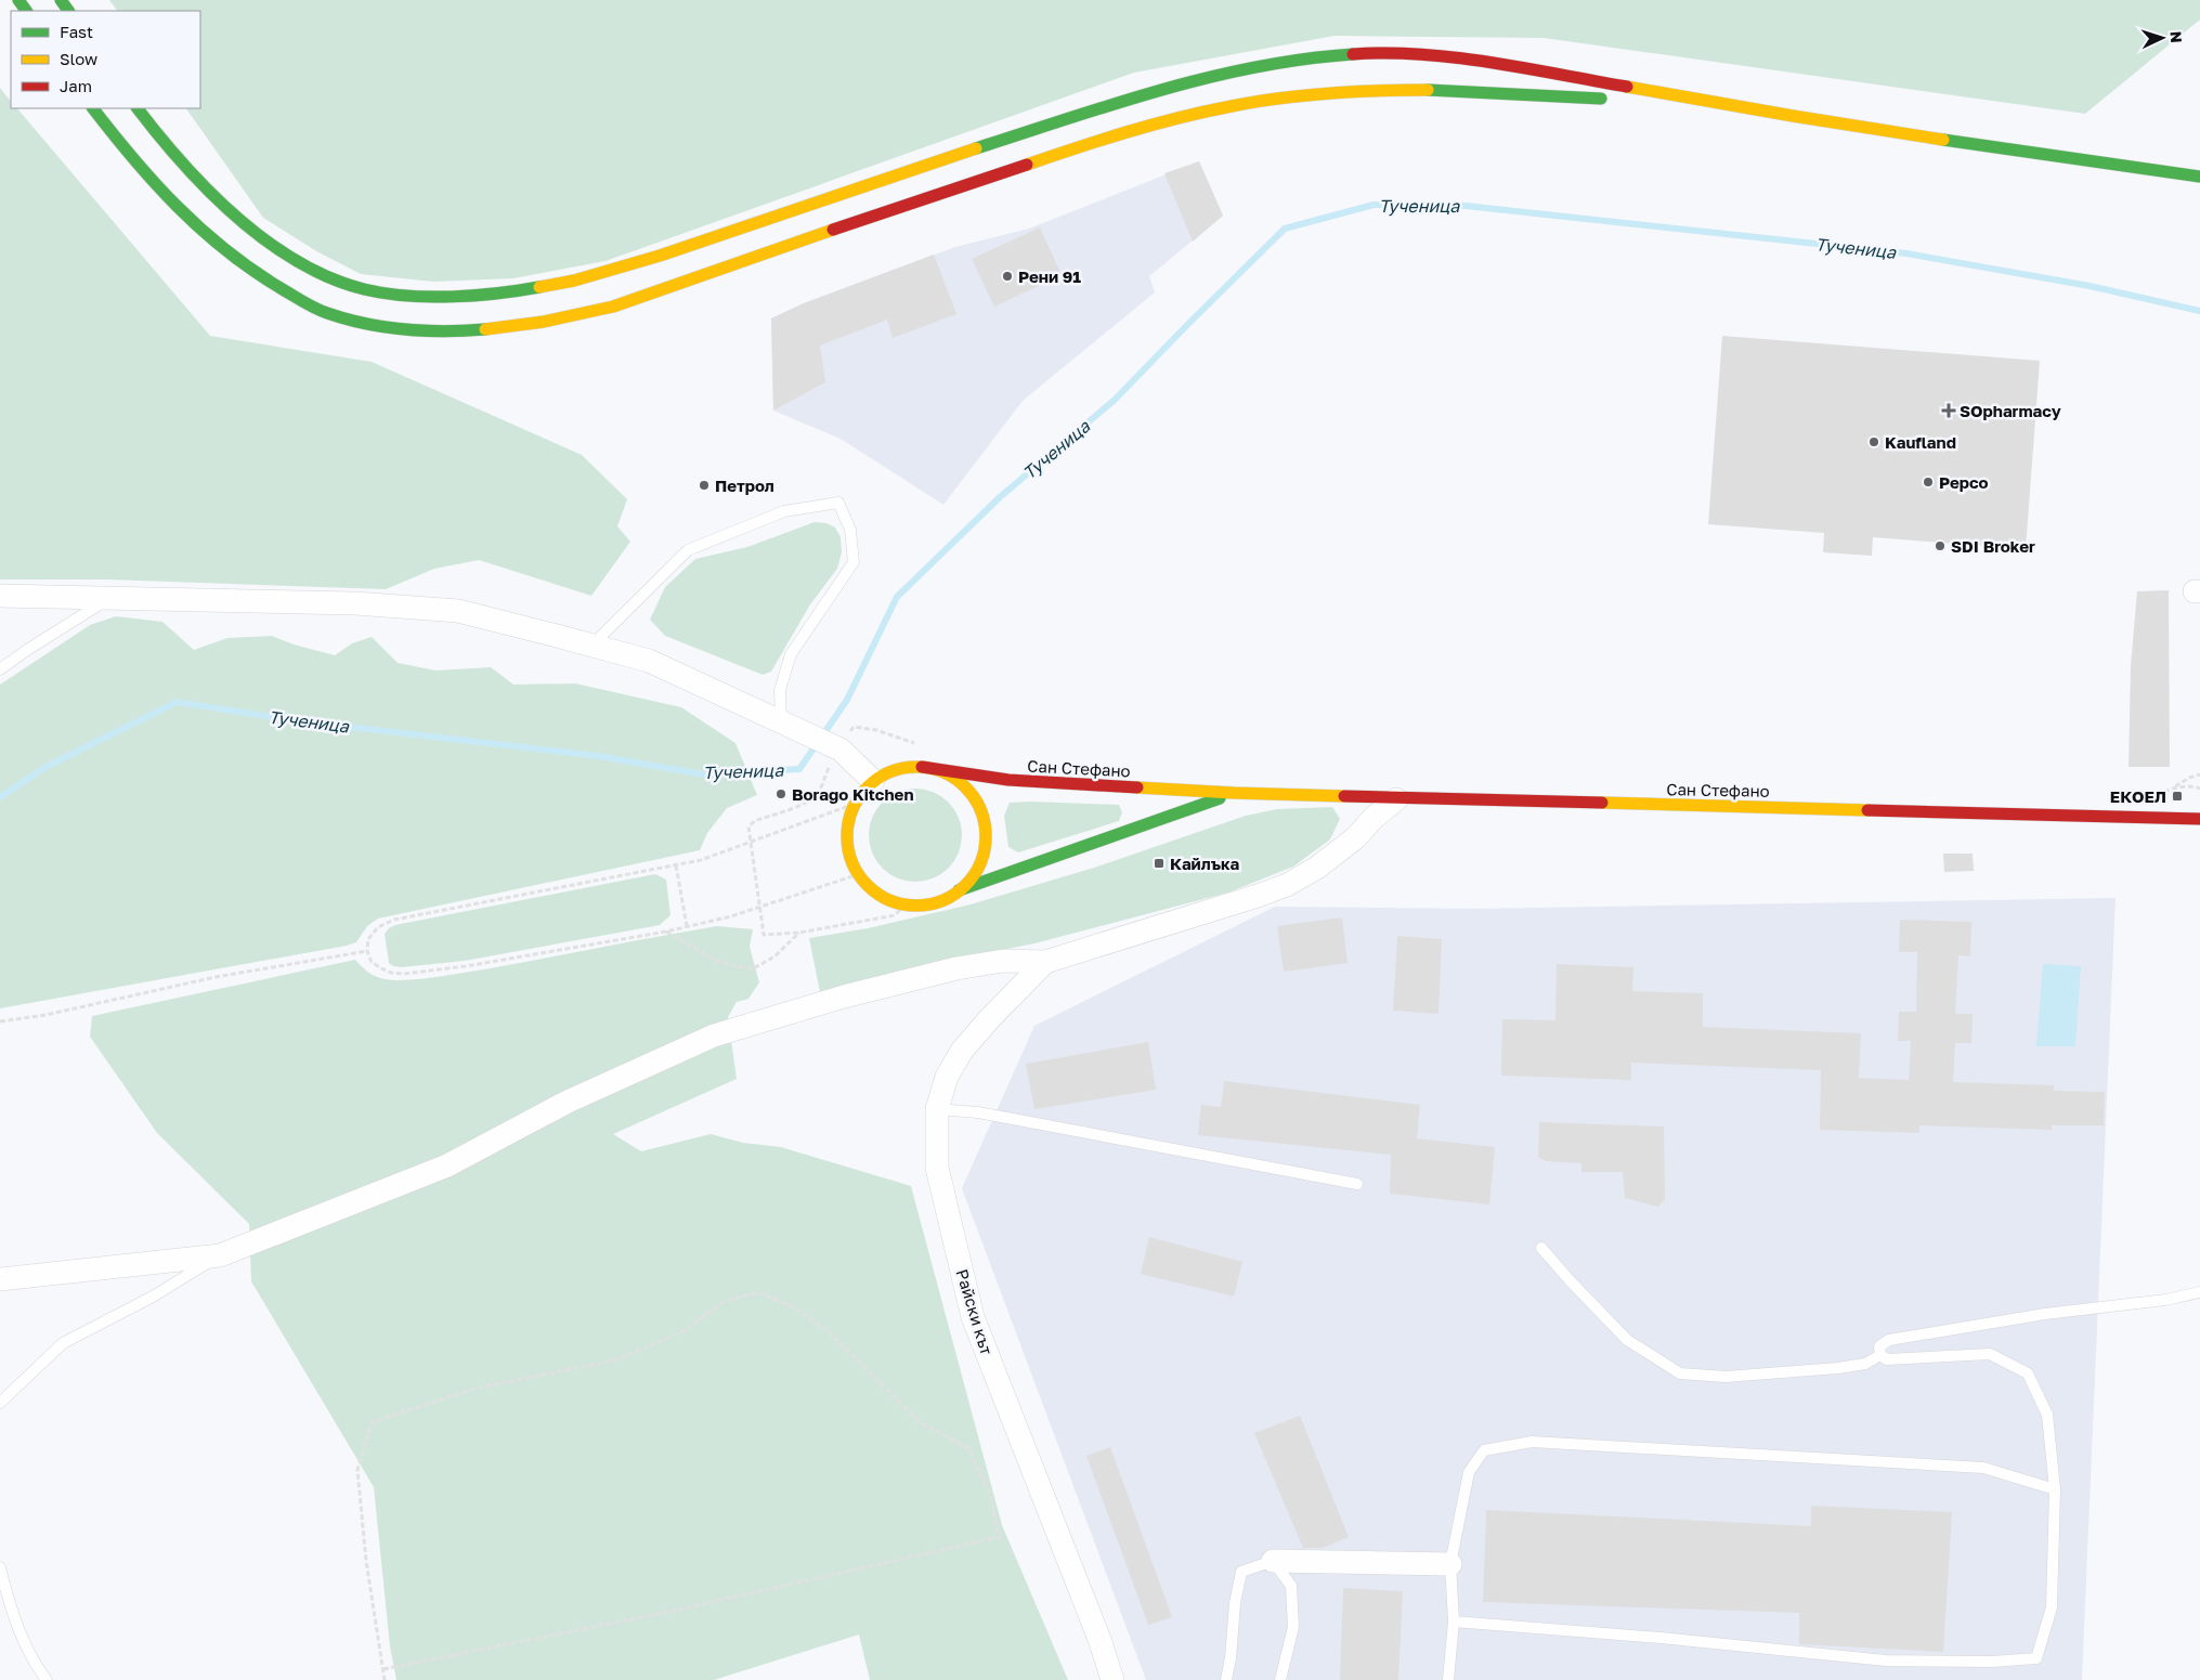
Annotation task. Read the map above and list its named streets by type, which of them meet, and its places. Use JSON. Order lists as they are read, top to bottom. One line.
{"streets":{"main road":["Сан Стефано"],"street":["Райски кът"]},"water":["Тученица"],"places":{"other":["Рени 91","Kaufland","Pepco","Петрол","SDI Broker","Borago Kitchen"],"health":["SOpharmacy"],"transit":["ЕКОЕЛ","Кайлъка"]},"legend":["Fast","Slow","Jam"],"north":"right"}
